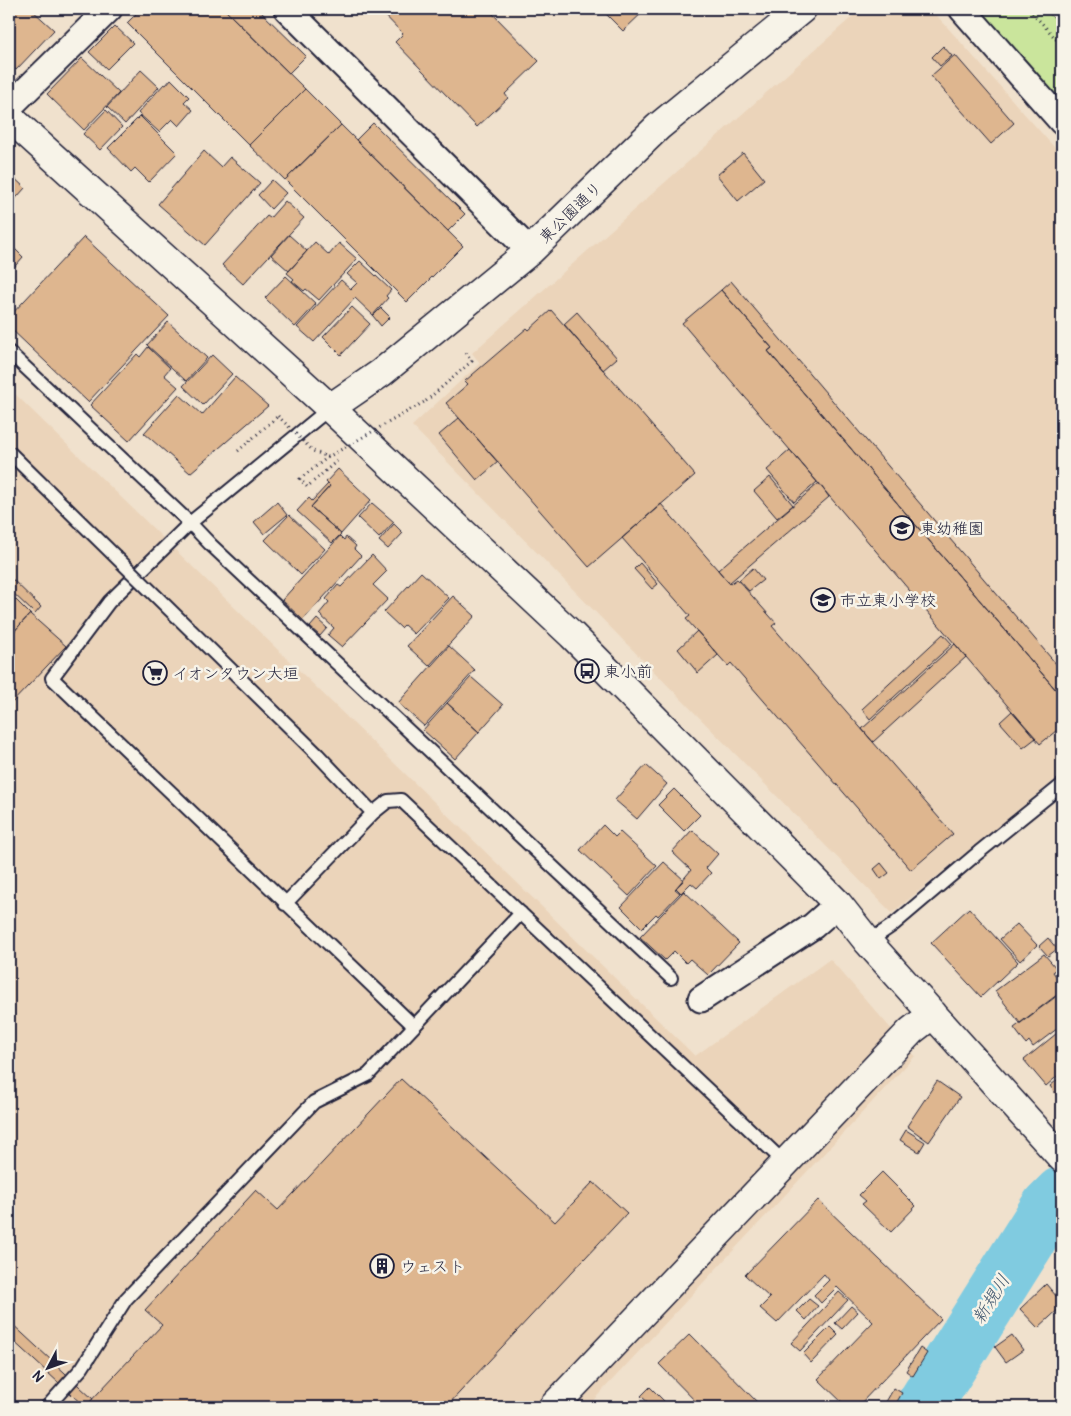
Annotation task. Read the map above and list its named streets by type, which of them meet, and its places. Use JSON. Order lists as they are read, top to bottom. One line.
{"streets":{"street":["東公園通り"]},"water":["新規川"],"places":{"school or university":["東幼稚園","市立東小学校"],"bus stop":["東小前"],"supermarket":["イオンタウン大垣"],"building":["ウェスト"]},"north":"bottom left"}
